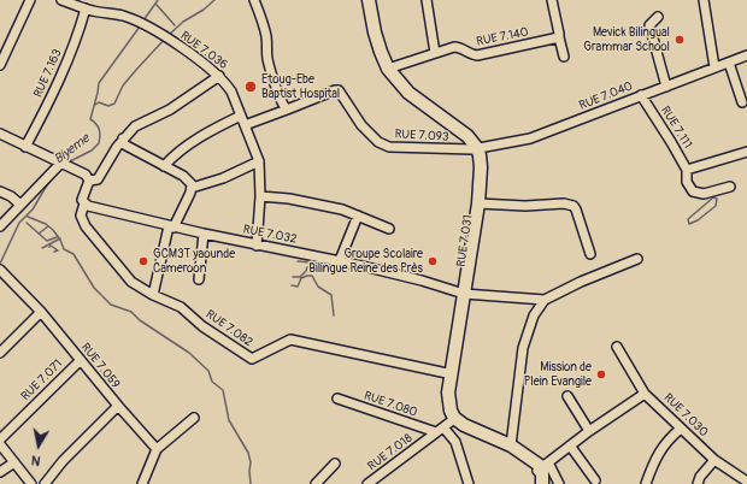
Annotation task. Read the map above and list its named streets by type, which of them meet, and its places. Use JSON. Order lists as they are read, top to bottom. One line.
{"streets":{"main road":["RUE 7.031"],"street":["RUE 7.140","RUE 7.036","RUE 7.163","RUE 7.040","RUE 7.111","RUE 7.093","RUE 7.032","RUE 7.082","RUE 7.059","RUE 7.071","RUE 7.080","RUE 7.030","RUE 7.018"]},"crossings":[["RUE 7.036","RUE 7.163"],["RUE 7.036","RUE 7.032"],["RUE 7.040","RUE 7.111"],["RUE 7.040","RUE 7.093"],["RUE 7.040","RUE 7.031"],["RUE 7.093","RUE 7.031"],["RUE 7.032","RUE 7.031"],["RUE 7.031","RUE 7.082"],["RUE 7.031","RUE 7.080"],["RUE 7.031","RUE 7.030"],["RUE 7.031","RUE 7.018"],["RUE 7.059","RUE 7.071"],["RUE 7.080","RUE 7.018"]],"water":["Biyeme"],"places":["Mevick Bilingual Grammar School","Etoug-Ebe Baptist Hospital","GCM3T yaounde Cameroon","Groupe Scolaire Bilingue Reine des Près","Mission de Plein Evangile"],"north":"bottom"}
